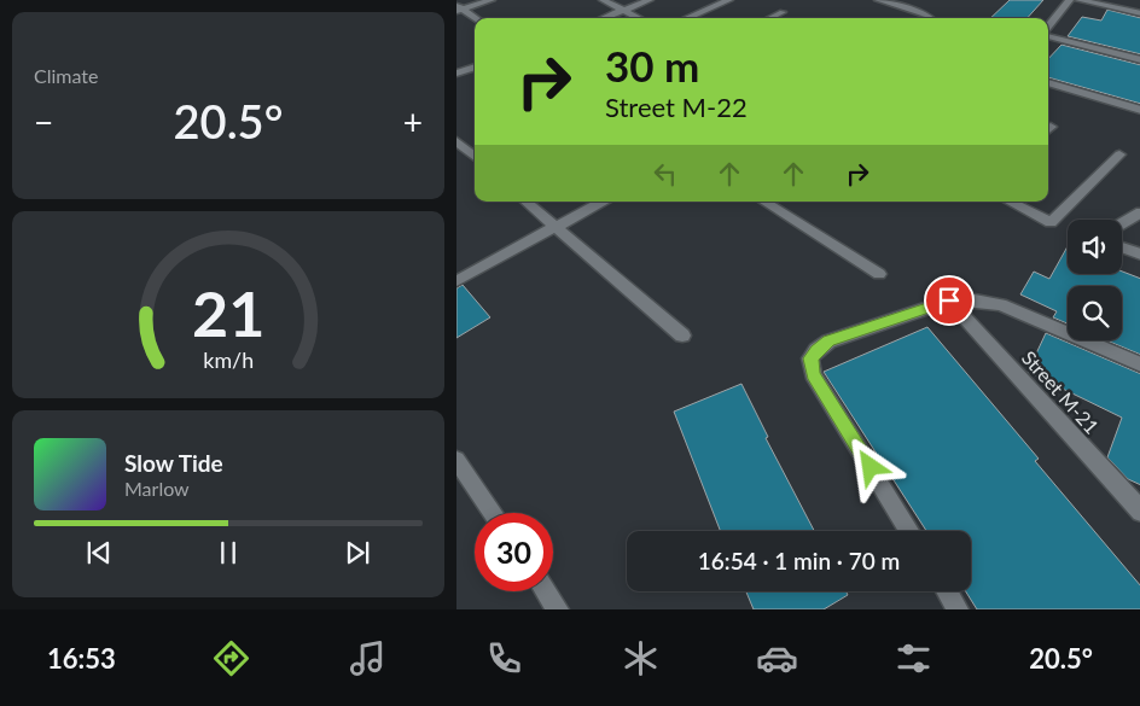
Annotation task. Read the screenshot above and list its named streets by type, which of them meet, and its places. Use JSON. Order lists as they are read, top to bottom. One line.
{"streets":{"street":["Street M-21"]},"page":{"tile":"Climate","turn":["30 m","Street M-22"],"heat":["−","20.5°","+"],"song":["Slow Tide","Marlow"],"limit":"30","trip":"16:54 · 1 min · 70 m","tabs":["16:53","20.5°"],"gauge":["21","km/h"]}}
